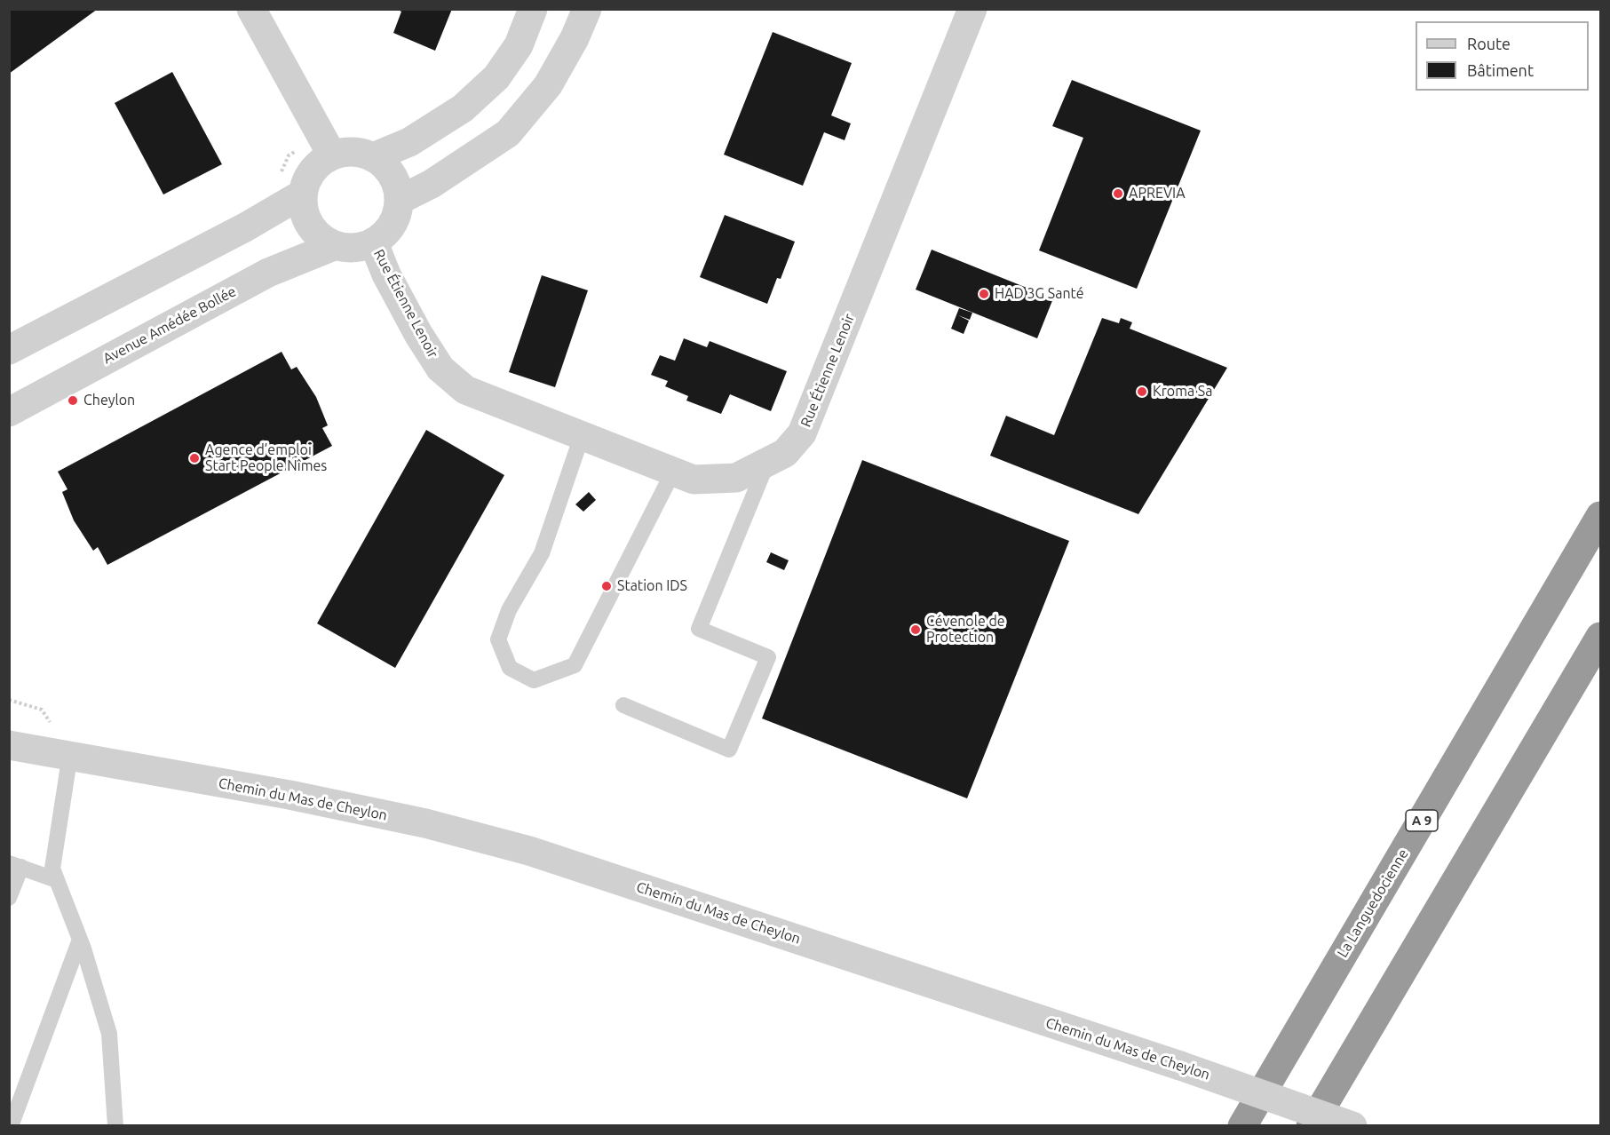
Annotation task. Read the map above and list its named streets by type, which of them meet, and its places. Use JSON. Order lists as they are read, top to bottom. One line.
{"streets":{"highway":["A 9","La Languedocienne"],"street":["Rue Étienne Lenoir","Avenue Amédée Bollée","Chemin du Mas de Cheylon"]},"crossings":[["Rue Étienne Lenoir","Avenue Amédée Bollée"]],"places":["APREVIA","HAD 3G Santé","Kroma Sa","Cheylon","Agence d’emploi Start People Nîmes","Station IDS","Cévenole de Protection"],"legend":["Route","Bâtiment"]}
